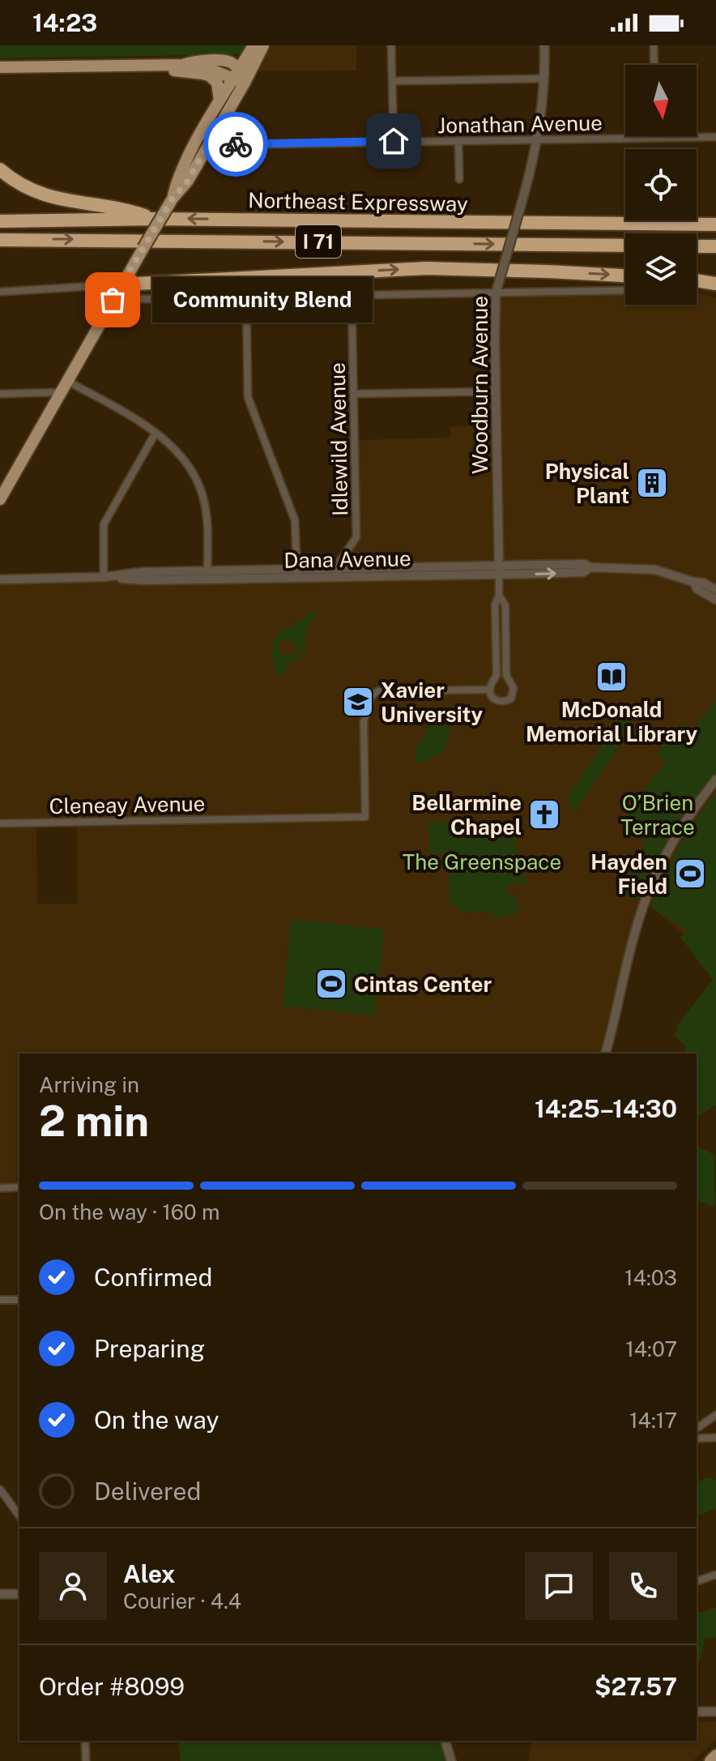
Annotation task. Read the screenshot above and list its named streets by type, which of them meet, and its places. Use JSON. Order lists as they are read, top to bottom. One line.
{"streets":{"highway":["Northeast Expressway","I 71"],"street":["Jonathan Avenue","Woodburn Avenue","Idlewild Avenue","Dana Avenue","Cleneay Avenue"]},"crossings":[["Jonathan Avenue","Woodburn Avenue"],["Woodburn Avenue","Dana Avenue"],["Idlewild Avenue","Dana Avenue"]],"parks":["O’Brien Terrace","The Greenspace"],"places":{"other":["Community Blend"],"building":["Physical Plant"],"library":["McDonald Memorial Library"],"school or university":["Xavier University"],"church":["Bellarmine Chapel"],"sports":["Hayden Field","Cintas Center"]},"north":"bottom","page":{"status":"14:23","bubble":"Community Blend","heading":["2 min","Arriving in","14:25–14:30"],"panel":["Alex","Courier · 4.4","Order #8099","$27.57"],"bar":"On the way · 160 m","list":[["Confirmed","14:03"],["Preparing","14:07"],["On the way","14:17"],"Delivered"]}}
